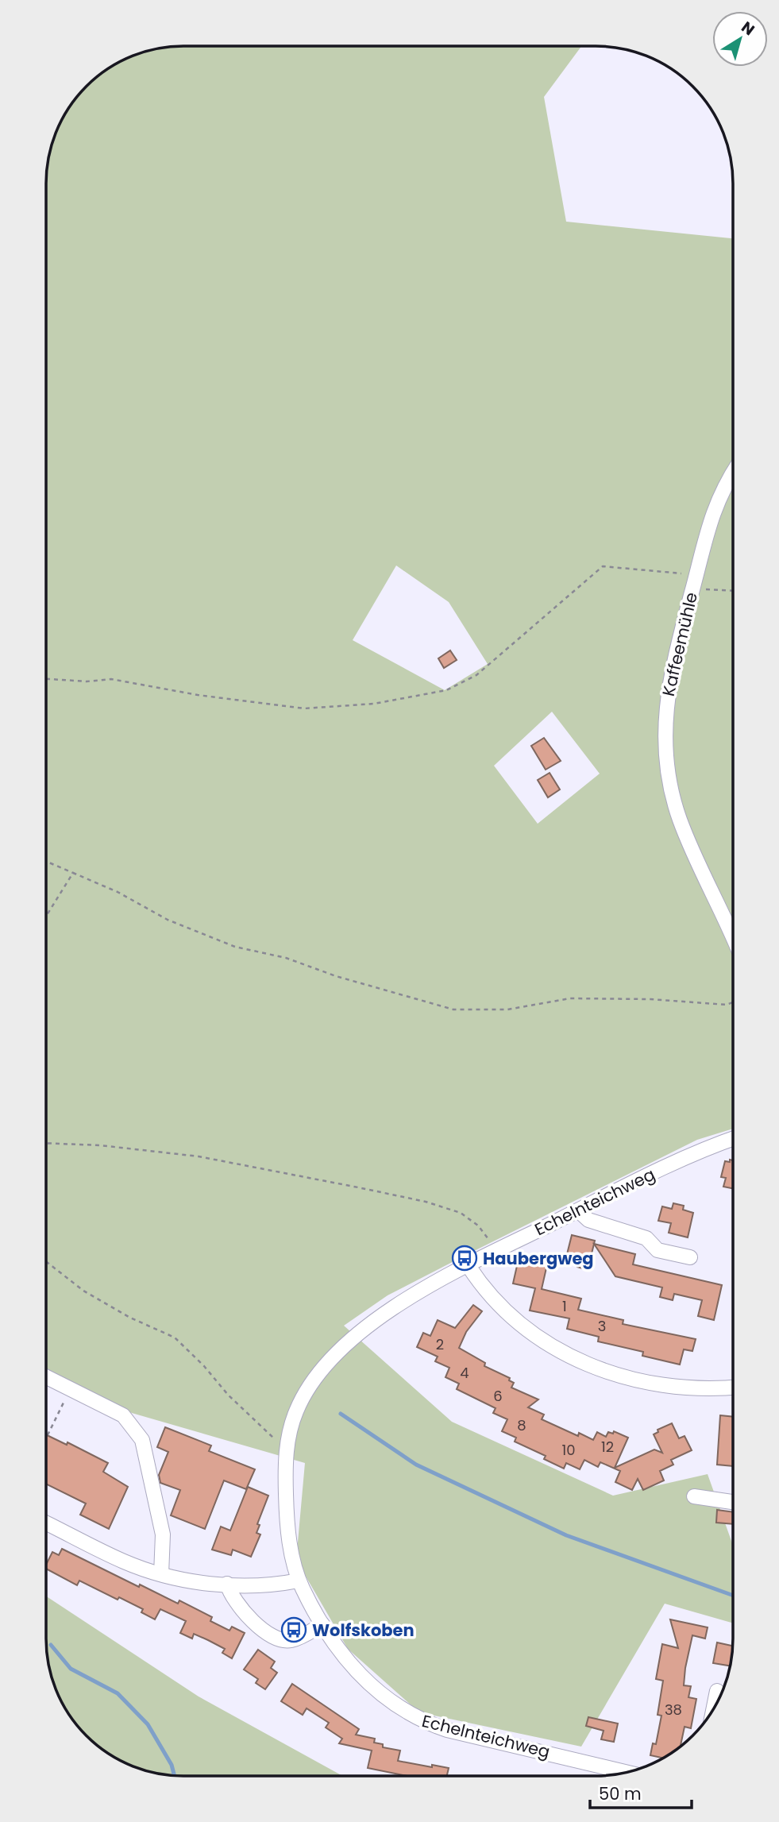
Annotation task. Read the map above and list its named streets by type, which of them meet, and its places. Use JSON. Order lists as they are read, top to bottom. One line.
{"streets":{"street":["Kaffeemühle","Echelnteichweg"]},"places":{"bus stop":["Haubergweg","Wolfskoben"]},"house_numbers":["1","3","2","4","6","8","12","10","38"],"scale_bar":"50 m","north":"top right"}
